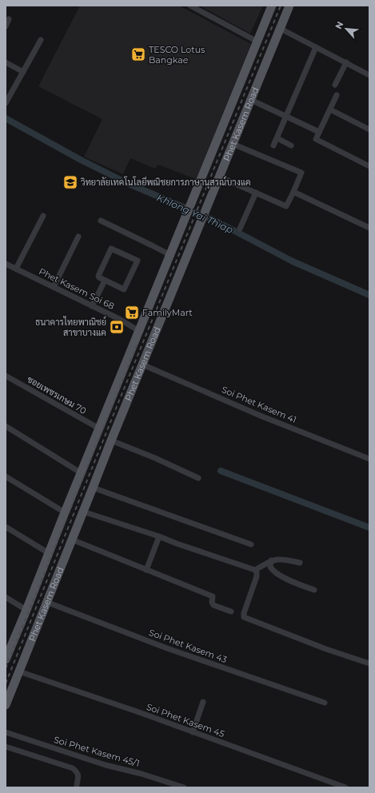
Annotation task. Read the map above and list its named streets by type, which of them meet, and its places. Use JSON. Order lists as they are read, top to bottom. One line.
{"streets":{"main road":["Phet Kasem Road"],"street":["Phet Kasem Soi 68","ซอยเพชรเกษม 70","Soi Phet Kasem 41","Soi Phet Kasem 43","Soi Phet Kasem 45","Soi Phet Kasem 45/1"]},"crossings":[["Phet Kasem Road","Phet Kasem Soi 68"],["Phet Kasem Road","ซอยเพชรเกษม 70"],["Phet Kasem Road","Soi Phet Kasem 41"],["Phet Kasem Road","Soi Phet Kasem 43"],["Phet Kasem Road","Soi Phet Kasem 45"]],"water":["Khlong Yai Thiap"],"places":{"supermarket":["TESCO Lotus Bangkae","FamilyMart"],"school or university":["วิทยาลัยเทคโนโลยีพณิชยการภาษานุสรณ์บางแค"],"bank":["ธนาคารไทยพาณิชย์ สาขาบางแค"]},"north":"top left"}
